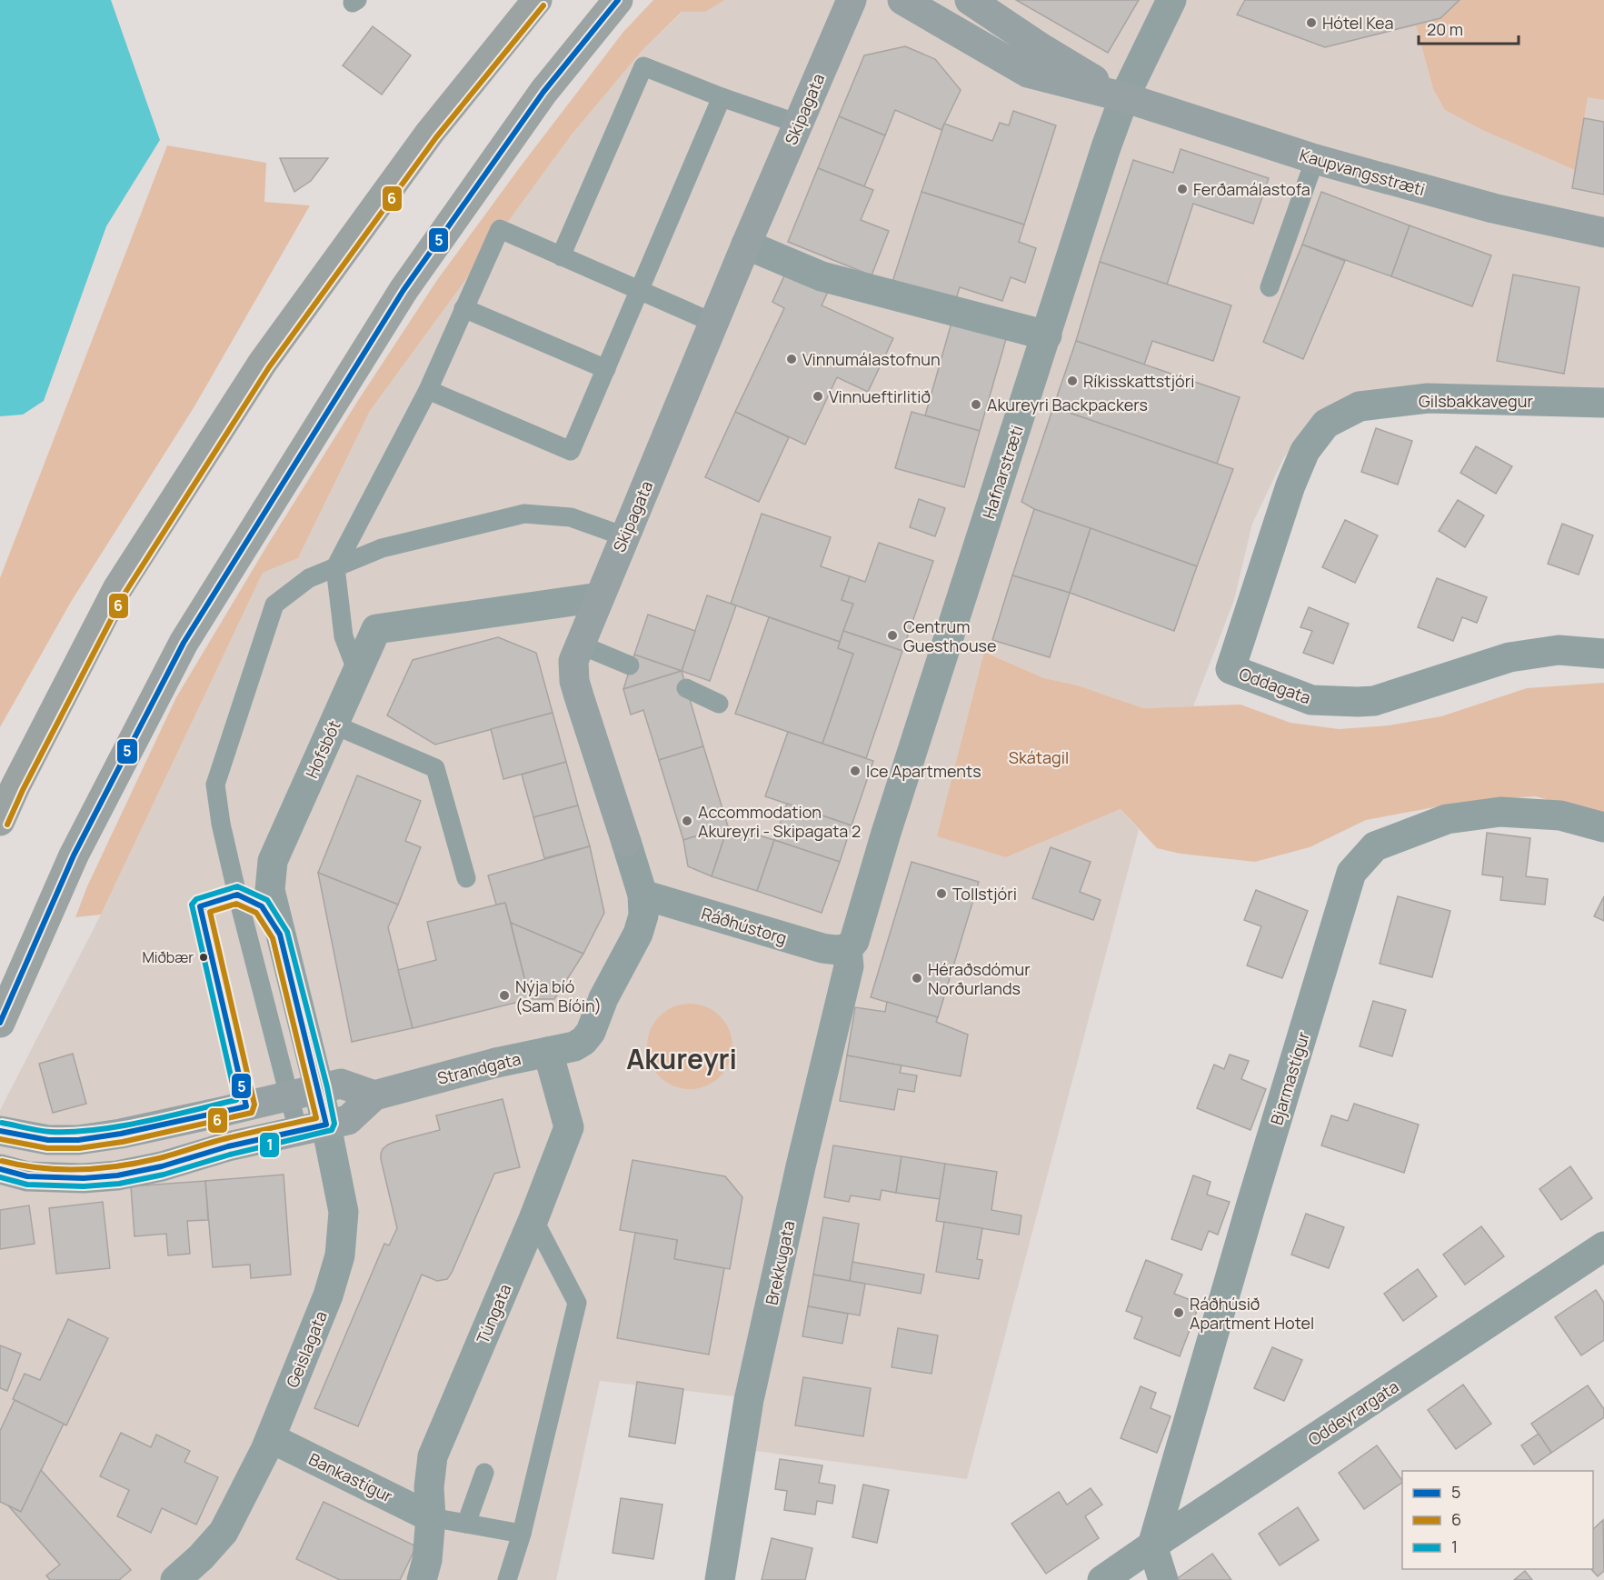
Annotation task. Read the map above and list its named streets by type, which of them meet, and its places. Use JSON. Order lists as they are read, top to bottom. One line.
{"streets":{"street":["Skipagata","Kaupvangsstræti","Gilsbakkavegur","Hafnarstræti","Oddagata","Hofsbót","Ráðhústorg","Strandgata","Bjarmastígur","Brekkugata","Túngata","Geislagata","Oddeyrargata","Bankastígur"]},"crossings":[["Skipagata","Hofsbót"],["Skipagata","Ráðhústorg"],["Skipagata","Strandgata"],["Kaupvangsstræti","Hafnarstræti"],["Gilsbakkavegur","Oddagata"],["Hafnarstræti","Ráðhústorg"],["Hafnarstræti","Brekkugata"],["Hofsbót","Geislagata"],["Ráðhústorg","Brekkugata"],["Strandgata","Túngata"],["Strandgata","Geislagata"],["Bjarmastígur","Oddeyrargata"],["Túngata","Bankastígur"],["Geislagata","Bankastígur"]],"districts":["Akureyri"],"parks":["Skátagil"],"places":["Hótel Kea","Ferðamálastofa","Vinnumálastofnun","Ríkisskattstjóri","Vinnueftirlitið","Akureyri Backpackers","Centrum Guesthouse","Ice Apartments","Accommodation Akureyri - Skipagata 2","Tollstjóri","Miðbær","Héraðsdómur Norðurlands","Nýja bíó (Sam Bíóin)","Ráðhúsið Apartment Hotel"],"lines":["transit line 5","transit line 6","transit line 1"],"legend":["5","6","1"],"scale_bar":"20 m"}
